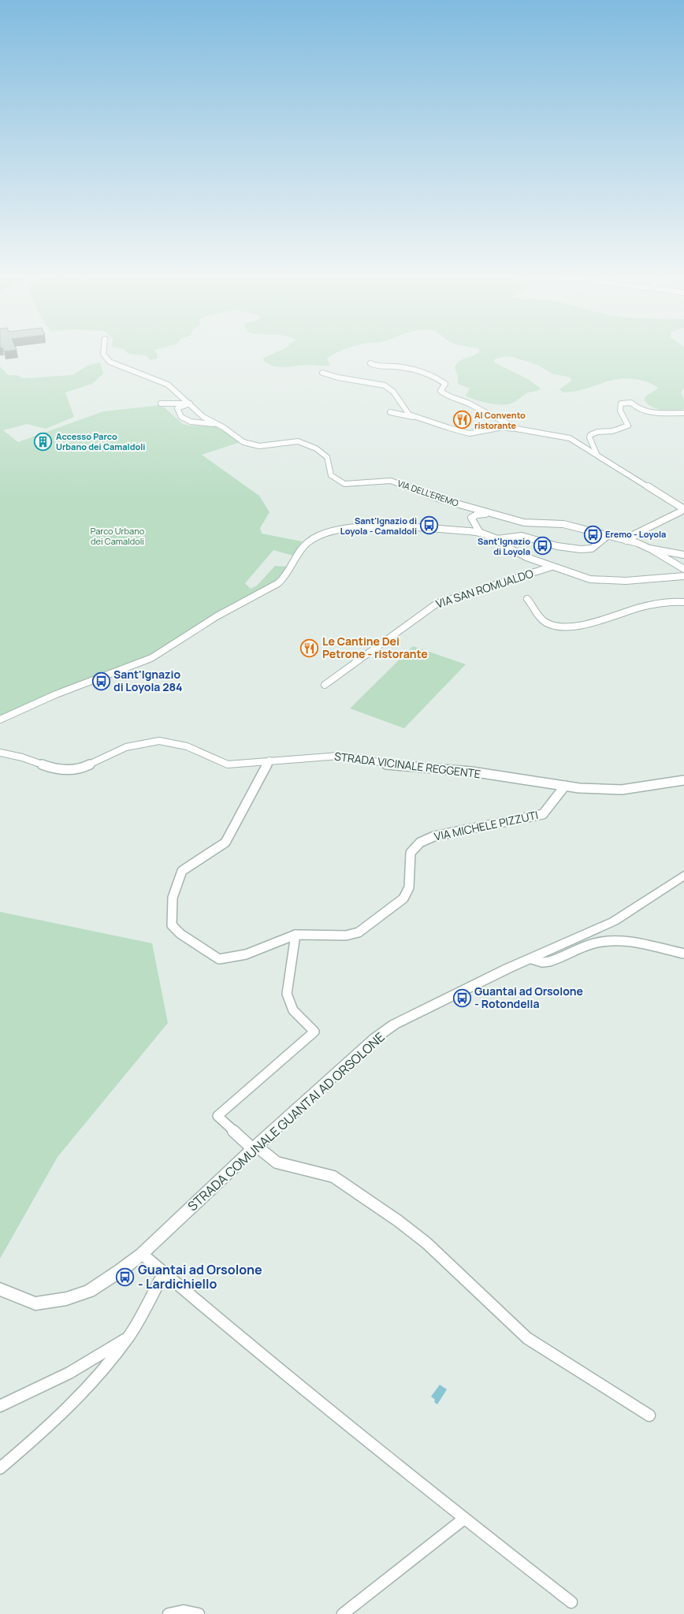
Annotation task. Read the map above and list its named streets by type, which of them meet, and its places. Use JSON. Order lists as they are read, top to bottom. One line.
{"streets":{"street":["VIA DELL'EREMO","VIA SAN ROMUALDO","STRADA VICINALE REGGENTE","VIA MICHELE PIZZUTI","STRADA COMUNALE GUANTAI AD ORSOLONE"]},"crossings":[["STRADA VICINALE REGGENTE","VIA MICHELE PIZZUTI"]],"parks":["Parco Urbano dei Camaldoli"],"places":{"restaurant":["Al Convento ristorante","Le Cantine Dei Petrone - ristorante"],"building":["Accesso Parco Urbano dei Camaldoli"],"bus stop":["Sant'Ignazio di Loyola - Camaldoli","Eremo - Loyola","Sant'Ignazio di Loyola","Sant'Ignazio di Loyola 284","Guantai ad Orsolone - Rotondella","Guantai ad Orsolone - Lardichiello"]}}
